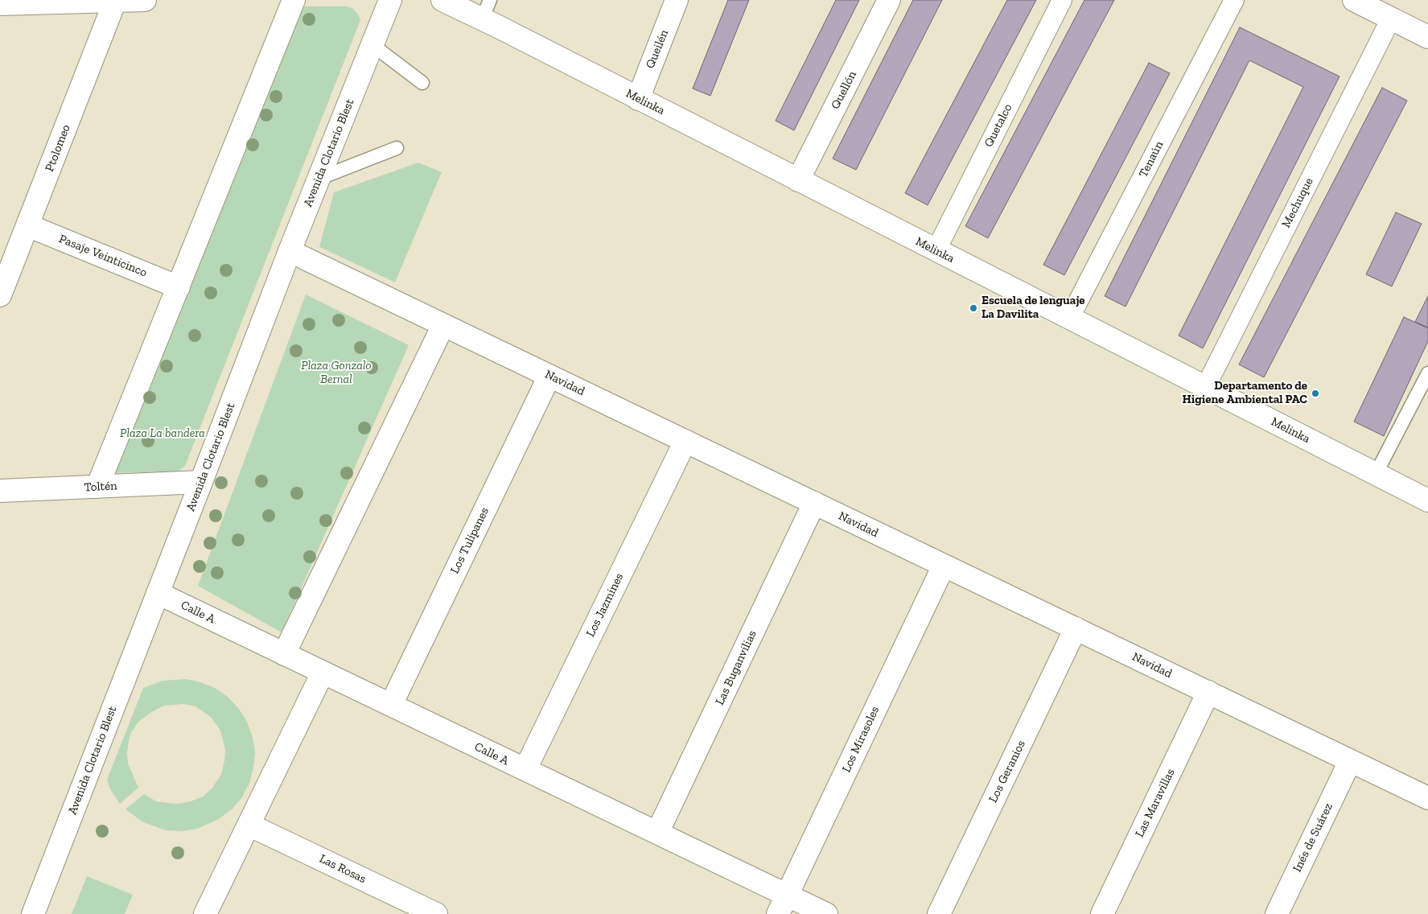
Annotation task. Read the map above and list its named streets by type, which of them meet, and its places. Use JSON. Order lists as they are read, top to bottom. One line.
{"streets":{"street":["Queilén","Quellón","Melinka","Quetalco","Ptolomeo","Avenida Clotario Blest","Tenaún","Mechuque","Pasaje Veinticinco","Navidad","Toltén","Los Tulipanes","Los Jazmines","Calle A","Las Buganvilias","Los Mirasoles","Los Geranios","Las Maravillas","Inés de Suárez","Las Rosas"]},"crossings":[["Queilén","Melinka"],["Quellón","Melinka"],["Melinka","Quetalco"],["Melinka","Tenaún"],["Melinka","Mechuque"],["Ptolomeo","Pasaje Veinticinco"],["Avenida Clotario Blest","Navidad"],["Avenida Clotario Blest","Toltén"],["Avenida Clotario Blest","Calle A"],["Navidad","Los Tulipanes"],["Navidad","Los Jazmines"],["Navidad","Las Buganvilias"],["Navidad","Los Mirasoles"],["Navidad","Los Geranios"],["Navidad","Las Maravillas"],["Navidad","Inés de Suárez"],["Los Tulipanes","Calle A"],["Los Jazmines","Calle A"],["Calle A","Las Buganvilias"],["Calle A","Los Mirasoles"]],"parks":["Plaza Gonzalo Bernal","Plaza La bandera"],"places":["Escuela de lenguaje La Davilita","Departamento de Higiene Ambiental PAC"]}
